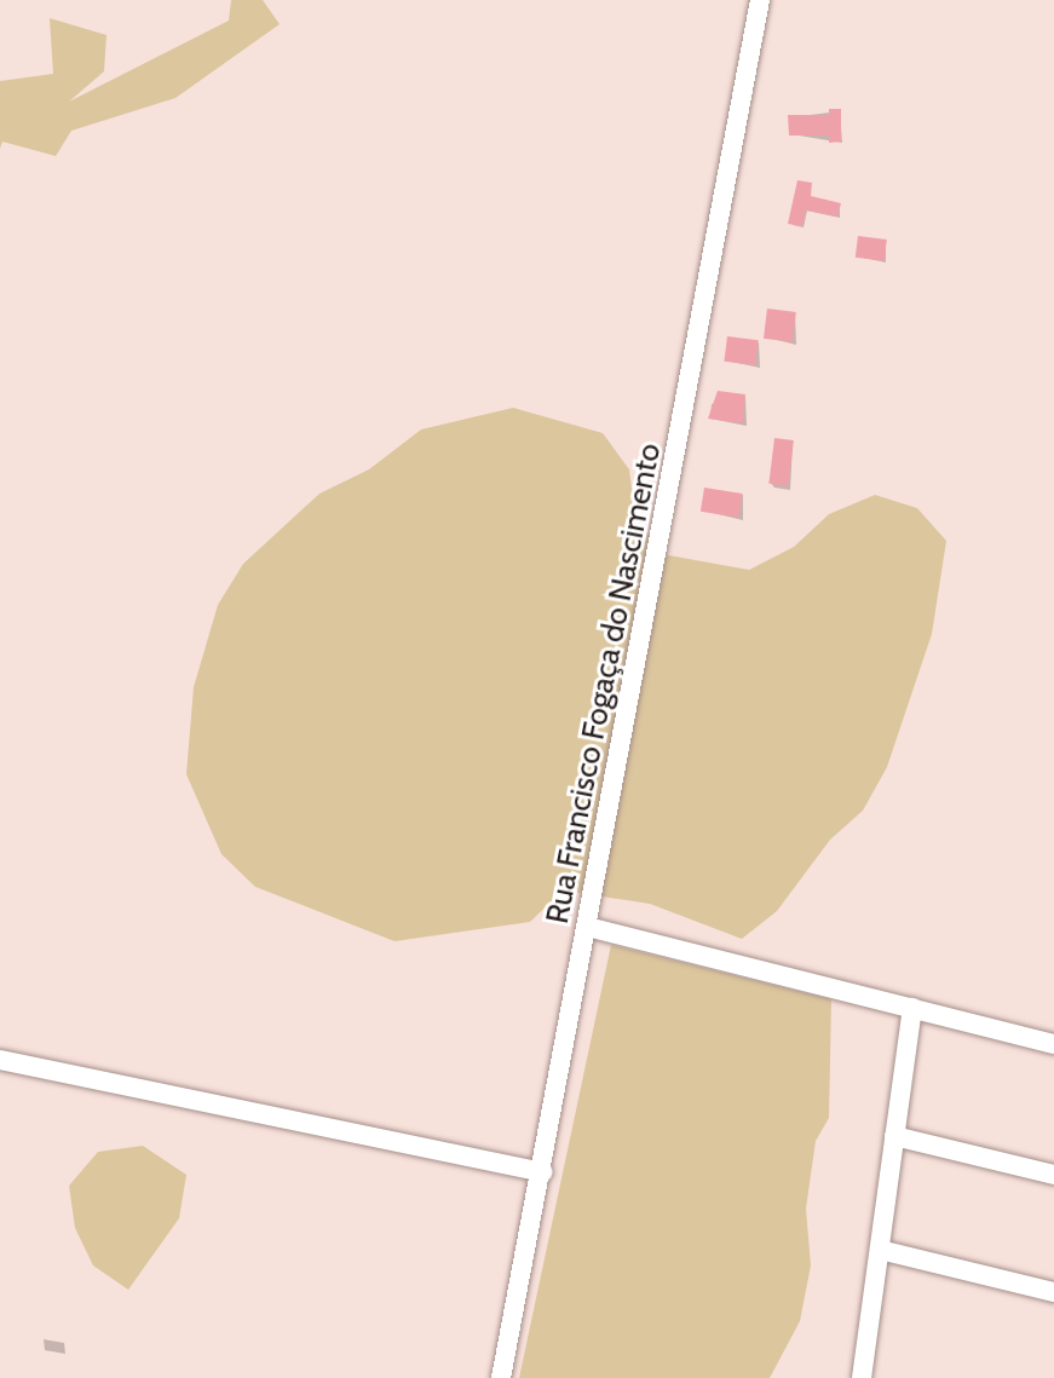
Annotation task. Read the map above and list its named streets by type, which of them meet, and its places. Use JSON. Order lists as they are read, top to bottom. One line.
{"streets":{"street":["Rua Francisco Fogaça do Nascimento"]}}
